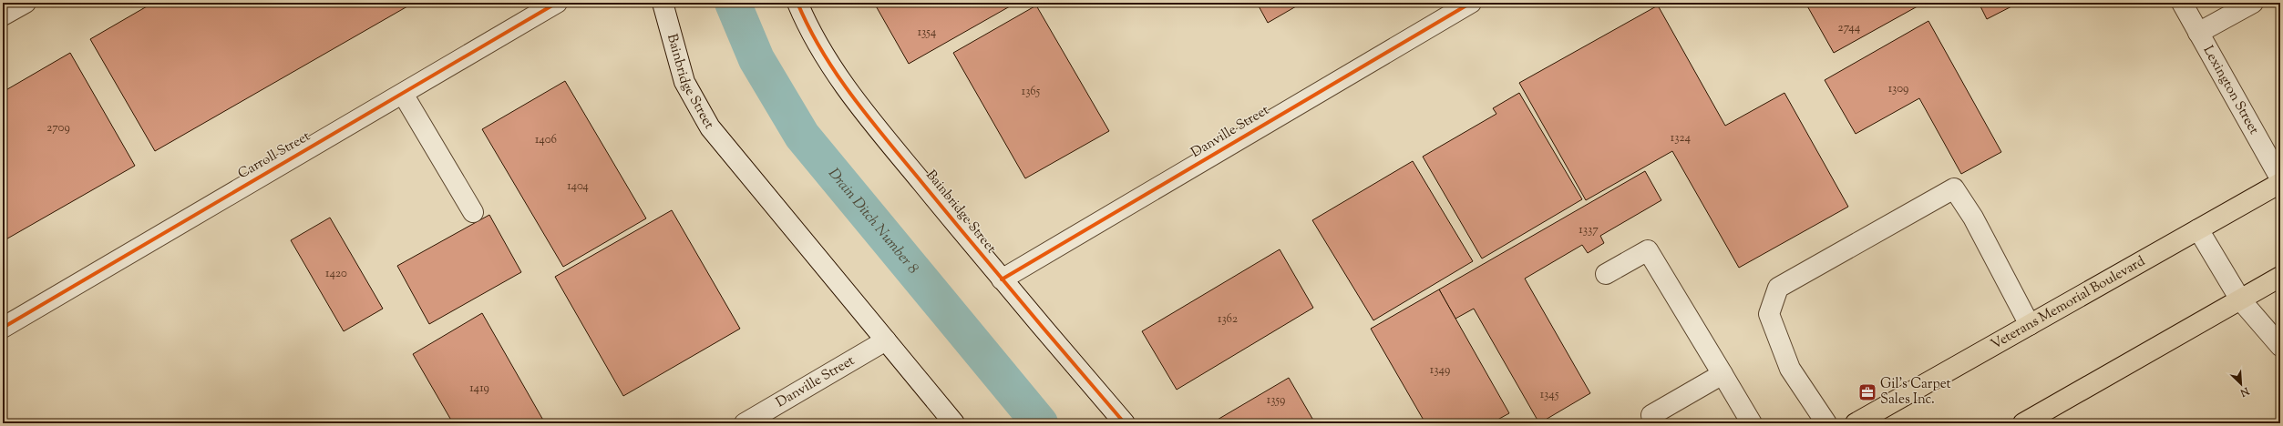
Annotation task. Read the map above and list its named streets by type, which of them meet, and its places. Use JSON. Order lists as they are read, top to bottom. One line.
{"streets":{"main road":["Veterans Memorial Boulevard"],"street":["Bainbridge Street","Lexington Street","Danville Street","Carroll Street"]},"crossings":[["Bainbridge Street","Danville Street"]],"water":["Drain Ditch Number 8"],"places":{"office":["Gil's Carpet Sales Inc."]},"house_numbers":["2744","1354","1309","1365","2709","1324","1406","1404","1337","1420","1362","1349","1419","1345","1359"],"north":"bottom right"}
